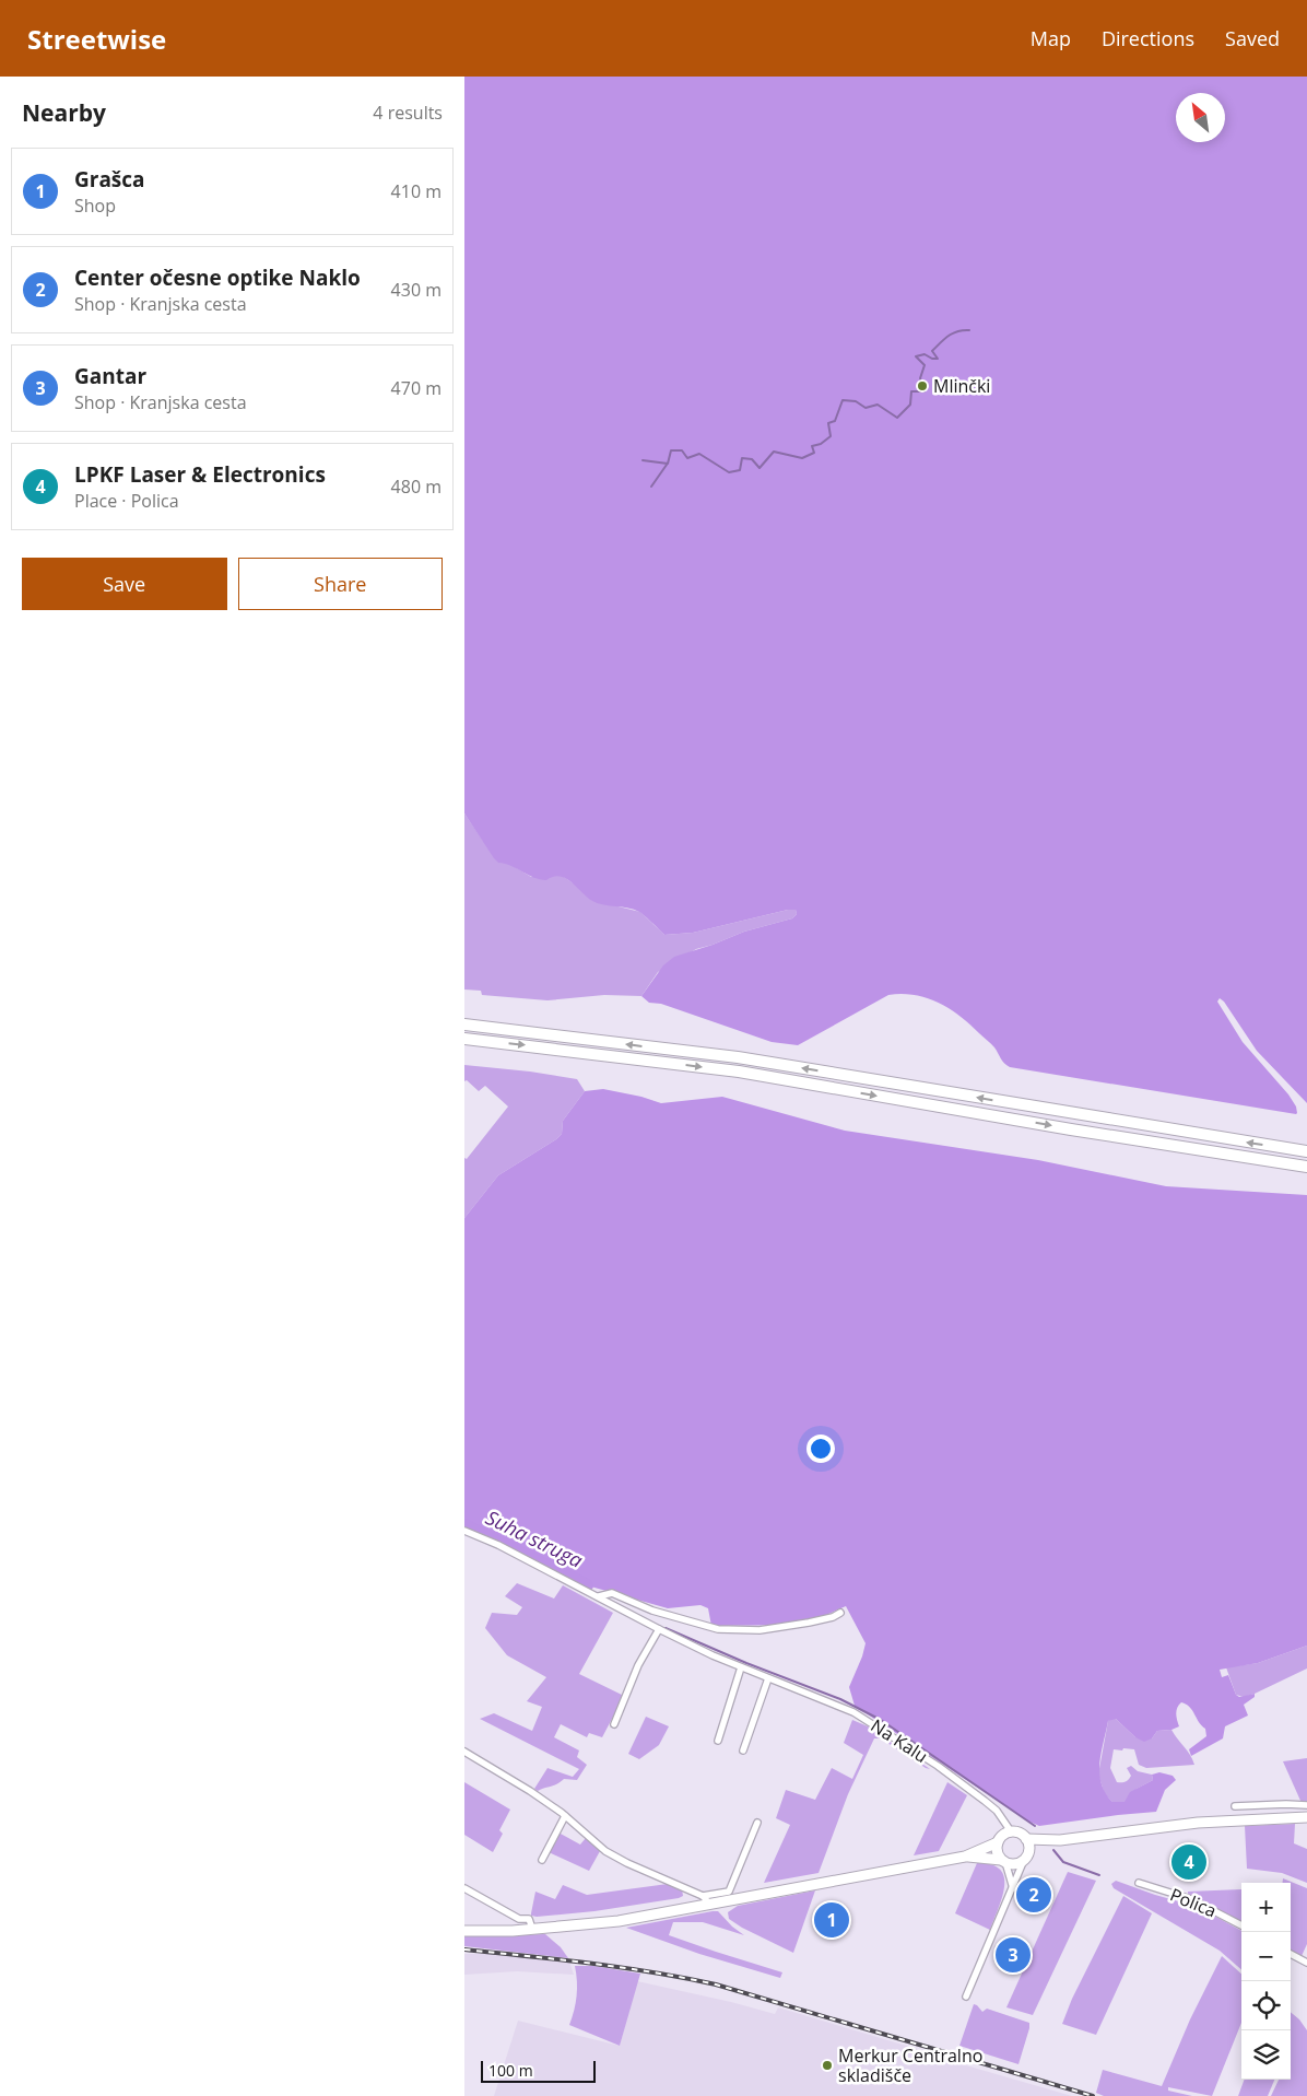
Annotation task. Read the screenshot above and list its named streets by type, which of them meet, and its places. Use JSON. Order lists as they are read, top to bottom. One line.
{"streets":{"street":["Na Kalu","Polica"]},"water":["Suha struga"],"places":["Mlinčki","Merkur Centralno skladišče"],"scale_bar":"100 m","north":"top left","page":{"header":"Streetwise","nav":["Map","Directions","Saved"],"heading":["Nearby","4 results"],"list":[{"mark":"1","name":"Grašca","note":"Shop","value":"410 m"},{"mark":"2","name":"Center očesne optike Naklo","note":"Shop · Kranjska cesta","value":"430 m"},{"mark":"3","name":"Gantar","note":"Shop · Kranjska cesta","value":"470 m"},{"mark":"4","name":"LPKF Laser & Electronics","note":"Place · Polica","value":"480 m"}],"buttons":["Save","Share"],"pins":["4","2","1","3"],"map_buttons":["+","−"],"scale":"100 m"}}
